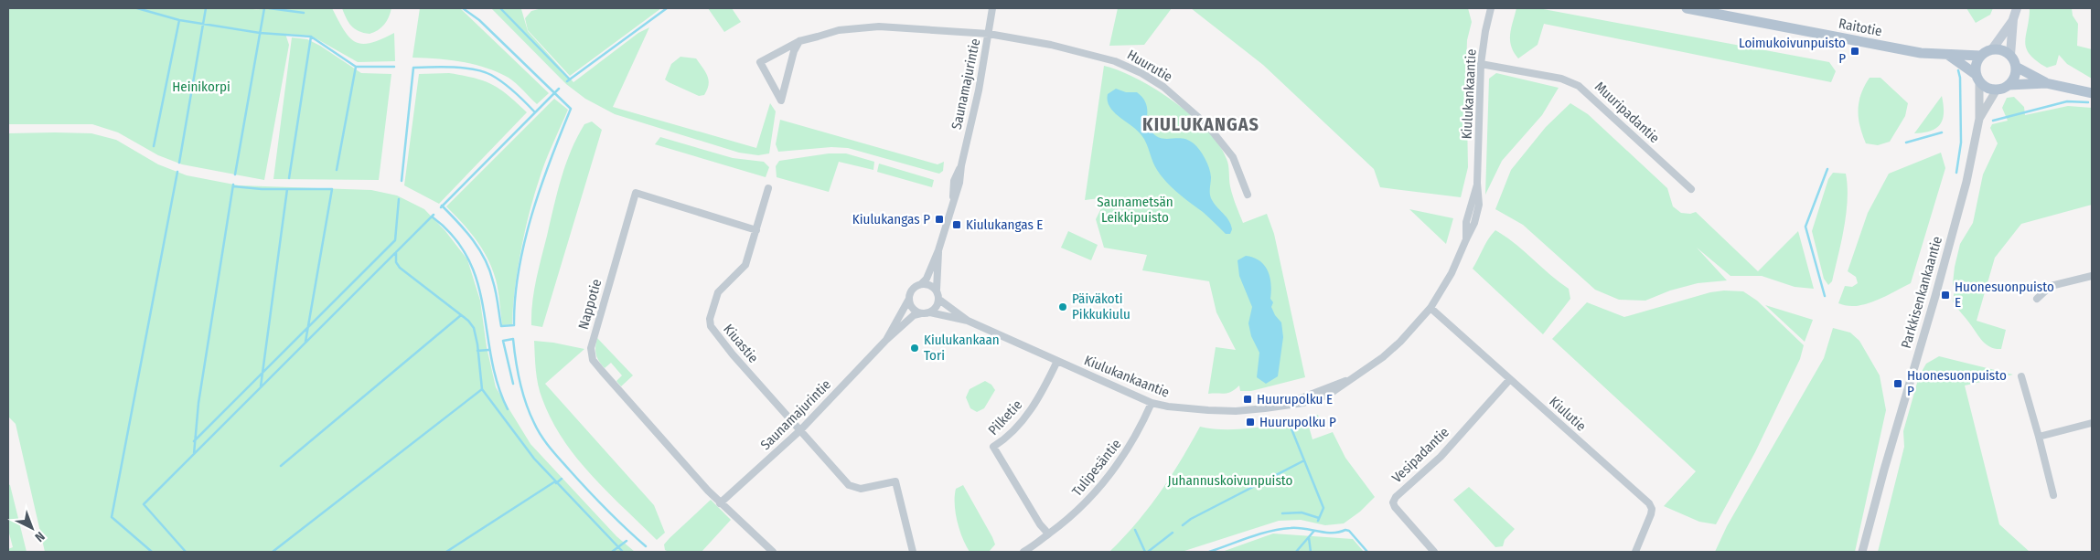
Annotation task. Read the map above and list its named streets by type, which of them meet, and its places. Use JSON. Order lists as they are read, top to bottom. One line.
{"streets":{"main road":["Raitotie"],"street":["Huurutie","Saunamajurintie","Kiulukankaantie","Muuripadantie","Parkkisenkankaantie","Nappotie","Kiuastie","Kiulutie","Pilketie","Vesipadantie","Tulipesäntie"]},"crossings":[["Raitotie","Parkkisenkankaantie"],["Huurutie","Saunamajurintie"],["Saunamajurintie","Kiulukankaantie"],["Saunamajurintie","Nappotie"],["Saunamajurintie","Kiuastie"],["Kiulukankaantie","Muuripadantie"],["Kiulukankaantie","Kiulutie"],["Kiulukankaantie","Pilketie"],["Kiulukankaantie","Tulipesäntie"],["Nappotie","Kiuastie"],["Kiulutie","Vesipadantie"],["Pilketie","Tulipesäntie"]],"districts":["KIULUKANGAS"],"parks":["Heinikorpi","Saunametsän Leikkipuisto","Juhannuskoivunpuisto"],"places":{"transit":["Loimukoivunpuisto P","Kiulukangas P","Kiulukangas E","Huonesuonpuisto E","Huonesuonpuisto P","Huurupolku E","Huurupolku P"],"other":["Päiväkoti Pikkukiulu","Kiulukankaan Tori"]},"north":"bottom right"}
